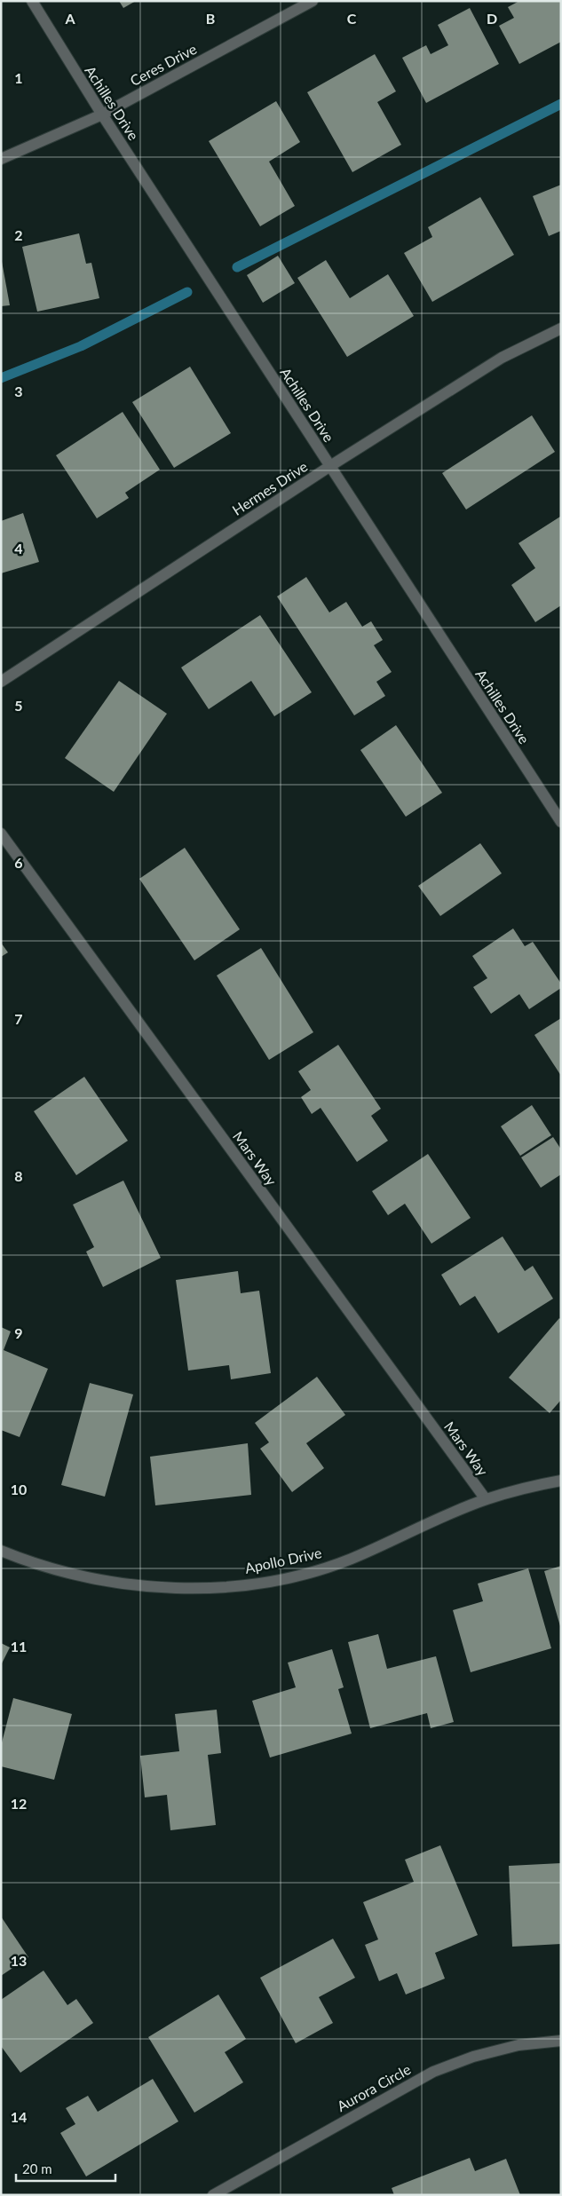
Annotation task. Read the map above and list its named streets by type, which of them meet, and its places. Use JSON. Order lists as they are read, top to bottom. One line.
{"streets":{"street":["Ceres Drive","Achilles Drive","Hermes Drive","Mars Way","Apollo Drive","Aurora Circle"]},"crossings":[["Ceres Drive","Achilles Drive"],["Achilles Drive","Hermes Drive"],["Mars Way","Apollo Drive"]],"scale_bar":"20 m","grid":{"columns":["A","B","C","D"],"rows":["1","2","3","4","5","6","7","8","9","10","11","12","13","14"]}}
